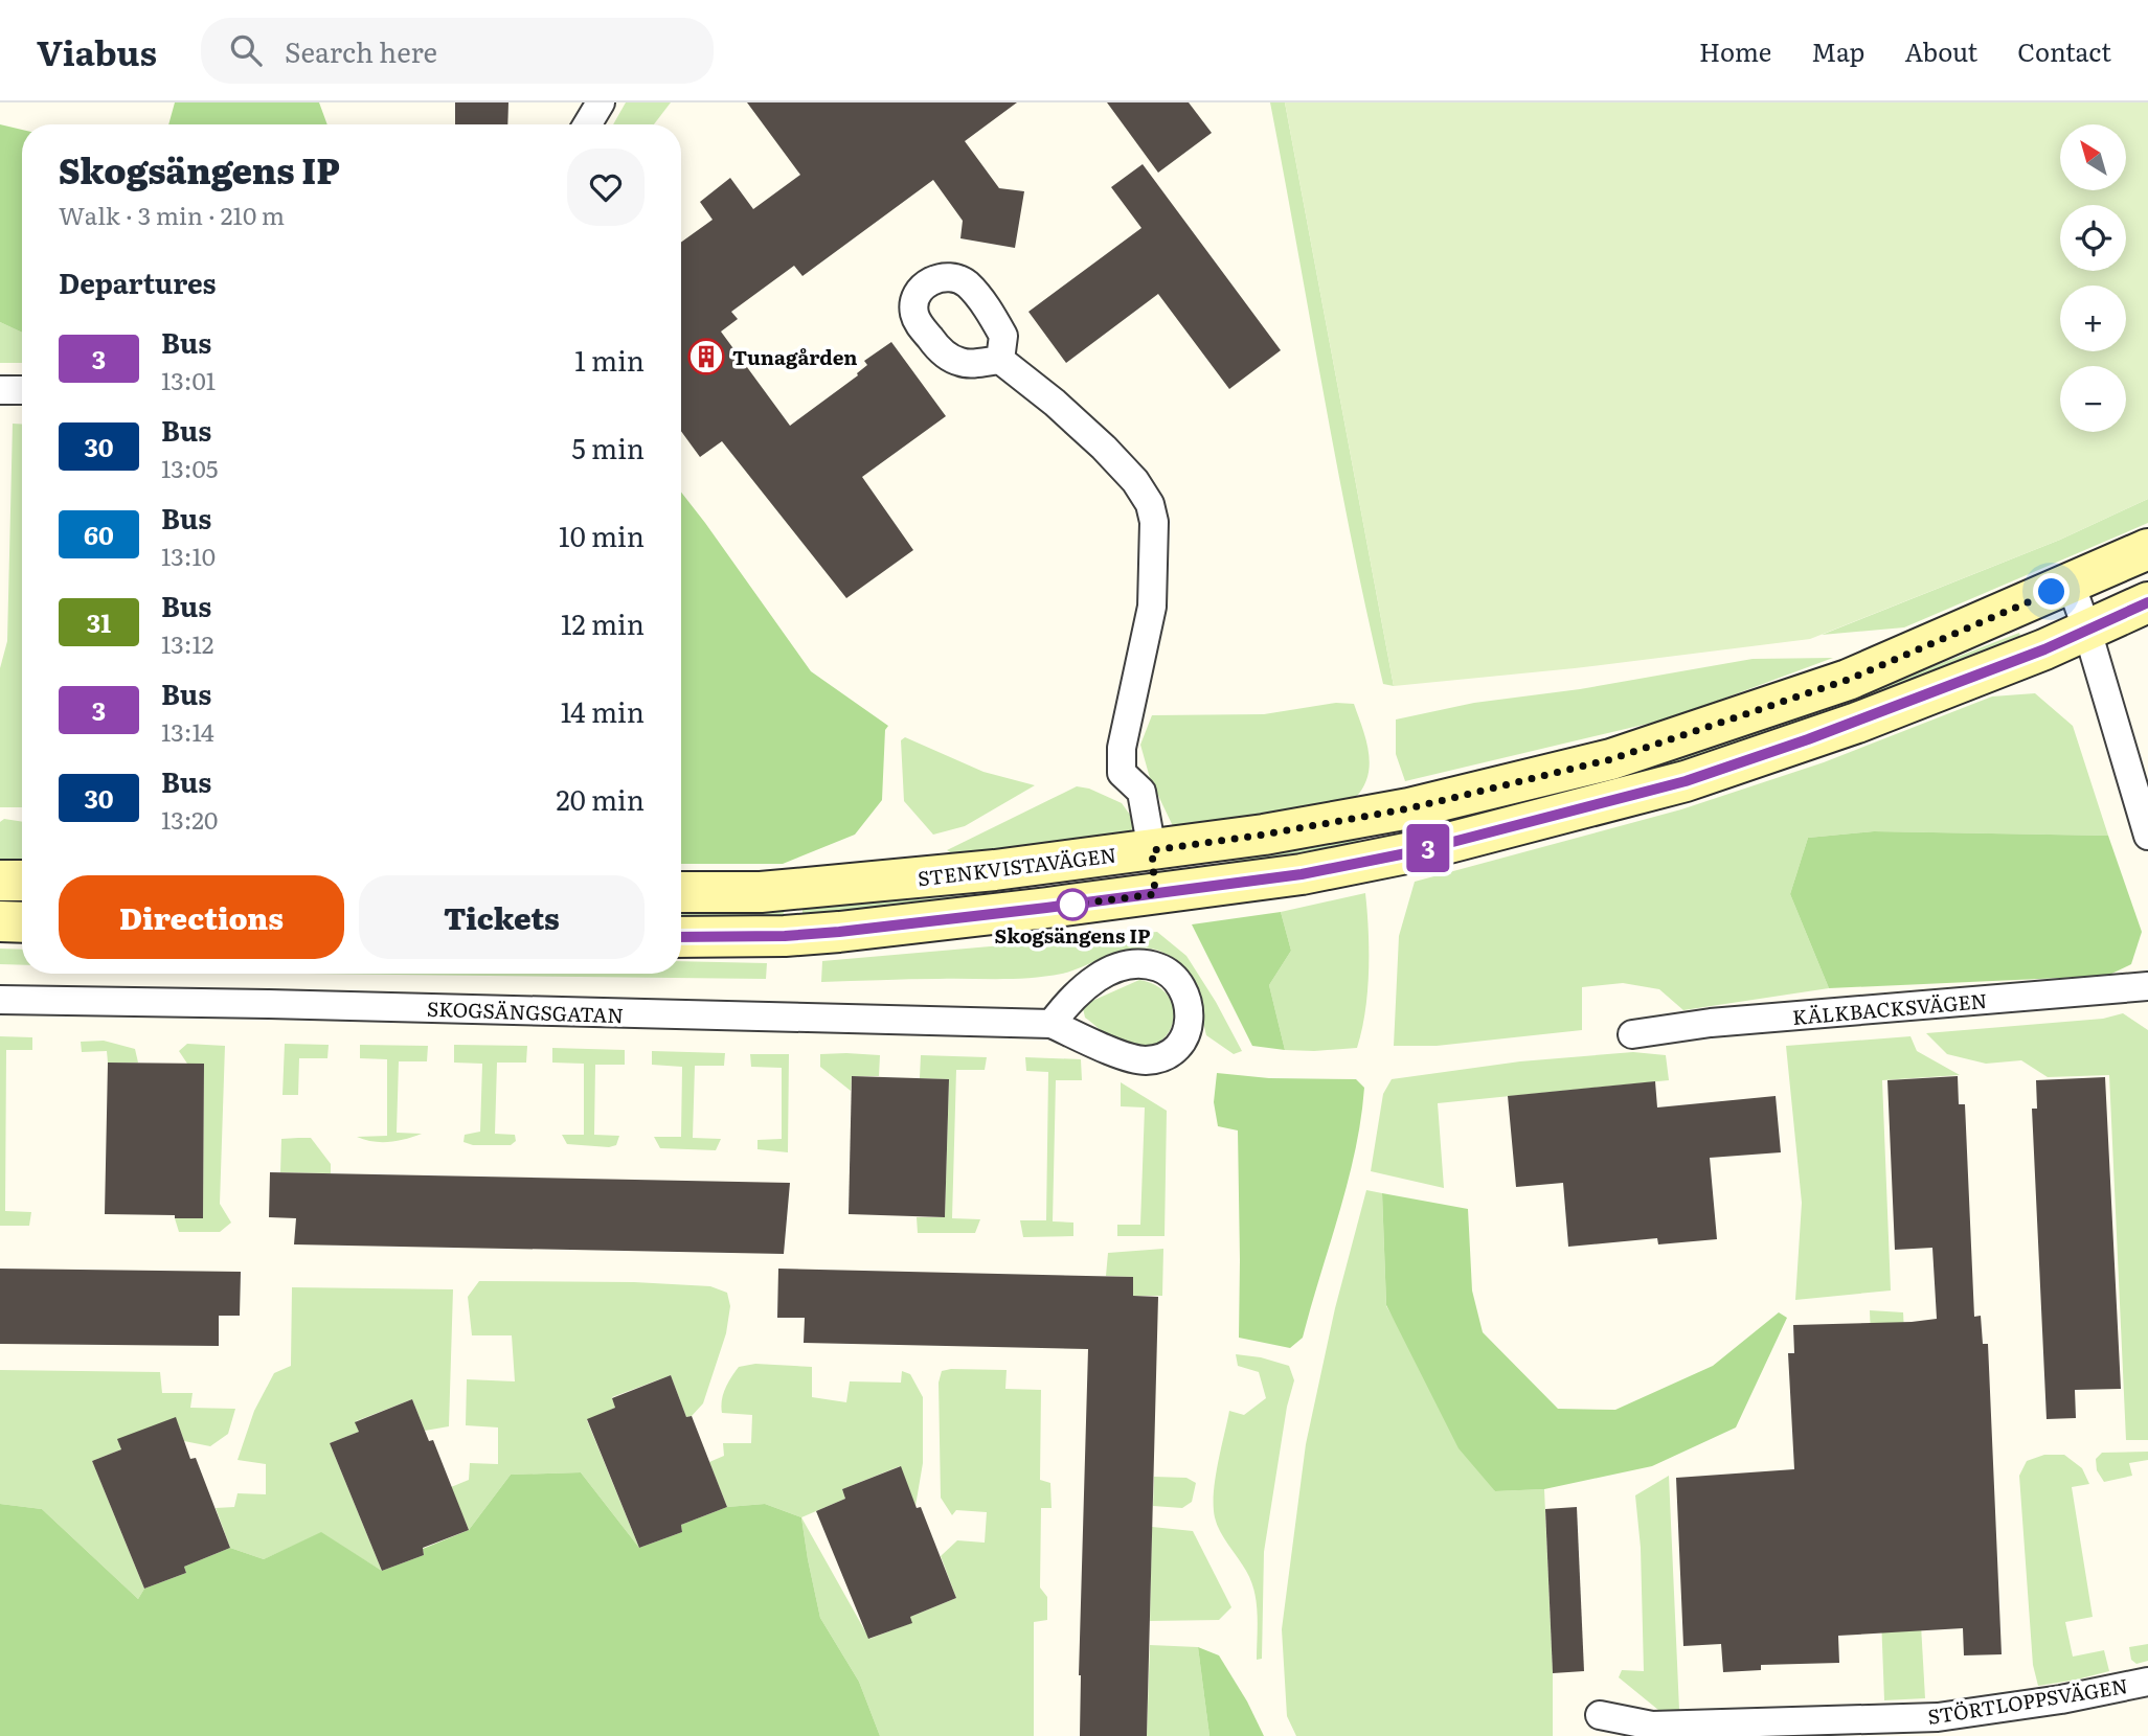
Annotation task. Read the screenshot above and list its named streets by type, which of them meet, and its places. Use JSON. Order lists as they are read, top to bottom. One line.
{"streets":{"main road":["STENKVISTAVÄGEN"],"street":["KÄLKBACKSVÄGEN","SKOGSÄNGSGATAN","STÖRTLOPPSVÄGEN"]},"places":{"building":["Tunagården"],"other":["Skogsängens IP"]},"lines":["bus line 3"],"north":"top left","page":{"header":"Viabus","search":"Search here","nav":["Home","Map","About","Contact"],"on_map":"3","map_buttons":["+","−"],"heading":[["Skogsängens IP","Walk · 3 min · 210 m"],"Departures"],"list":[{"mark":"3","name":"Bus","note":"13:01","value":"1 min"},{"mark":"30","name":"Bus","note":"13:05","value":"5 min"},{"mark":"60","name":"Bus","note":"13:10","value":"10 min"},{"mark":"31","name":"Bus","note":"13:12","value":"12 min"},{"mark":"3","name":"Bus","note":"13:14","value":"14 min"},{"mark":"30","name":"Bus","note":"13:20","value":"20 min"}],"buttons":["Directions","Tickets"]}}
